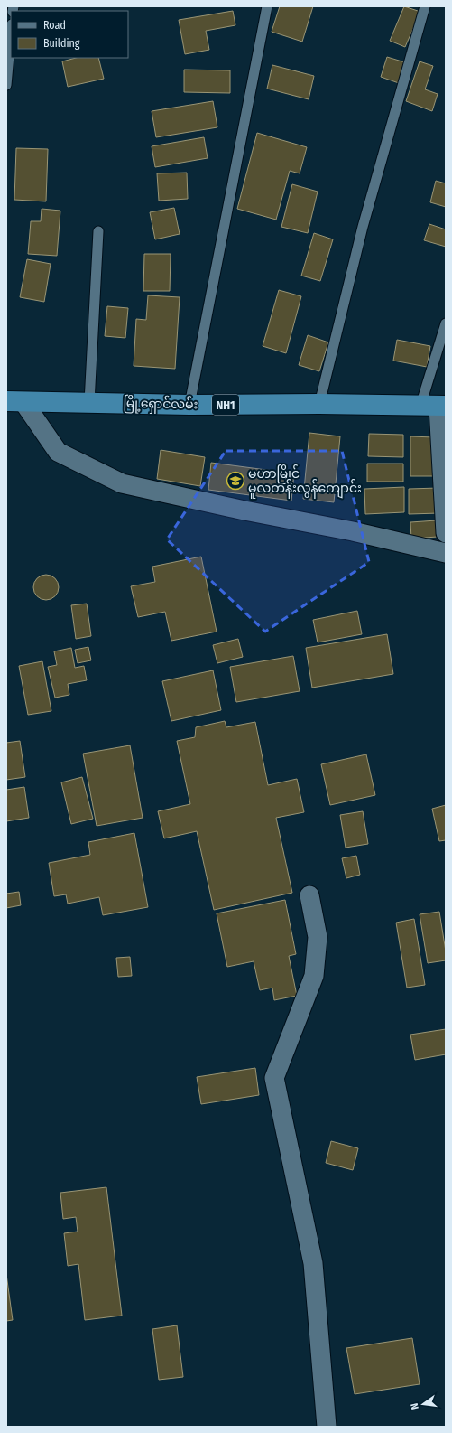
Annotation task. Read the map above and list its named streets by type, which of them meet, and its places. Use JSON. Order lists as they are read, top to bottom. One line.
{"streets":{"highway":["မြို့ရှောင်လမ်း","NH1"]},"places":{"school or university":["မဟာမြိုင် မူလတန်းလွန်ကျောင်း"]},"legend":["Road","Building"],"north":"left"}
